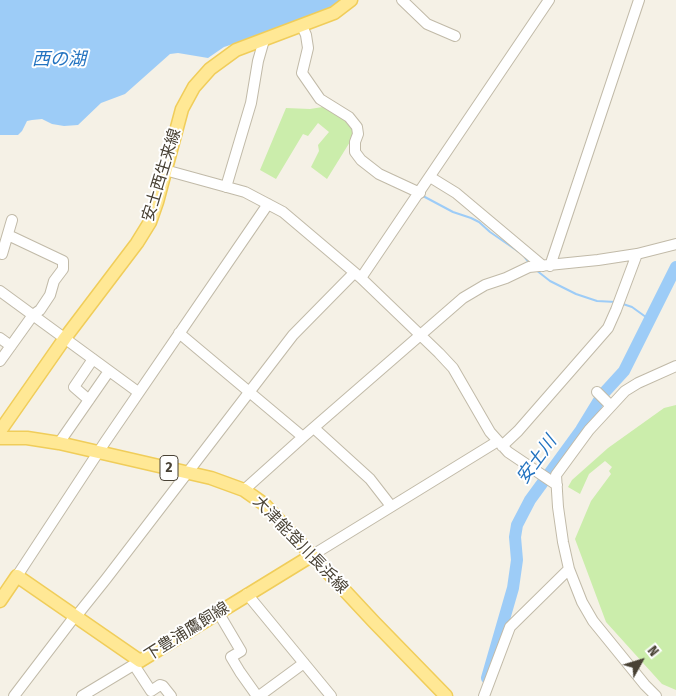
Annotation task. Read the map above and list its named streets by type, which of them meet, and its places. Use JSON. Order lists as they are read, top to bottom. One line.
{"streets":{"main road":["安土西生来線","2","大津能登川長浜線","下豊浦鷹飼線"]},"crossings":[["大津能登川長浜線","下豊浦鷹飼線"]],"water":["西の湖","安土川"],"north":"top right"}
